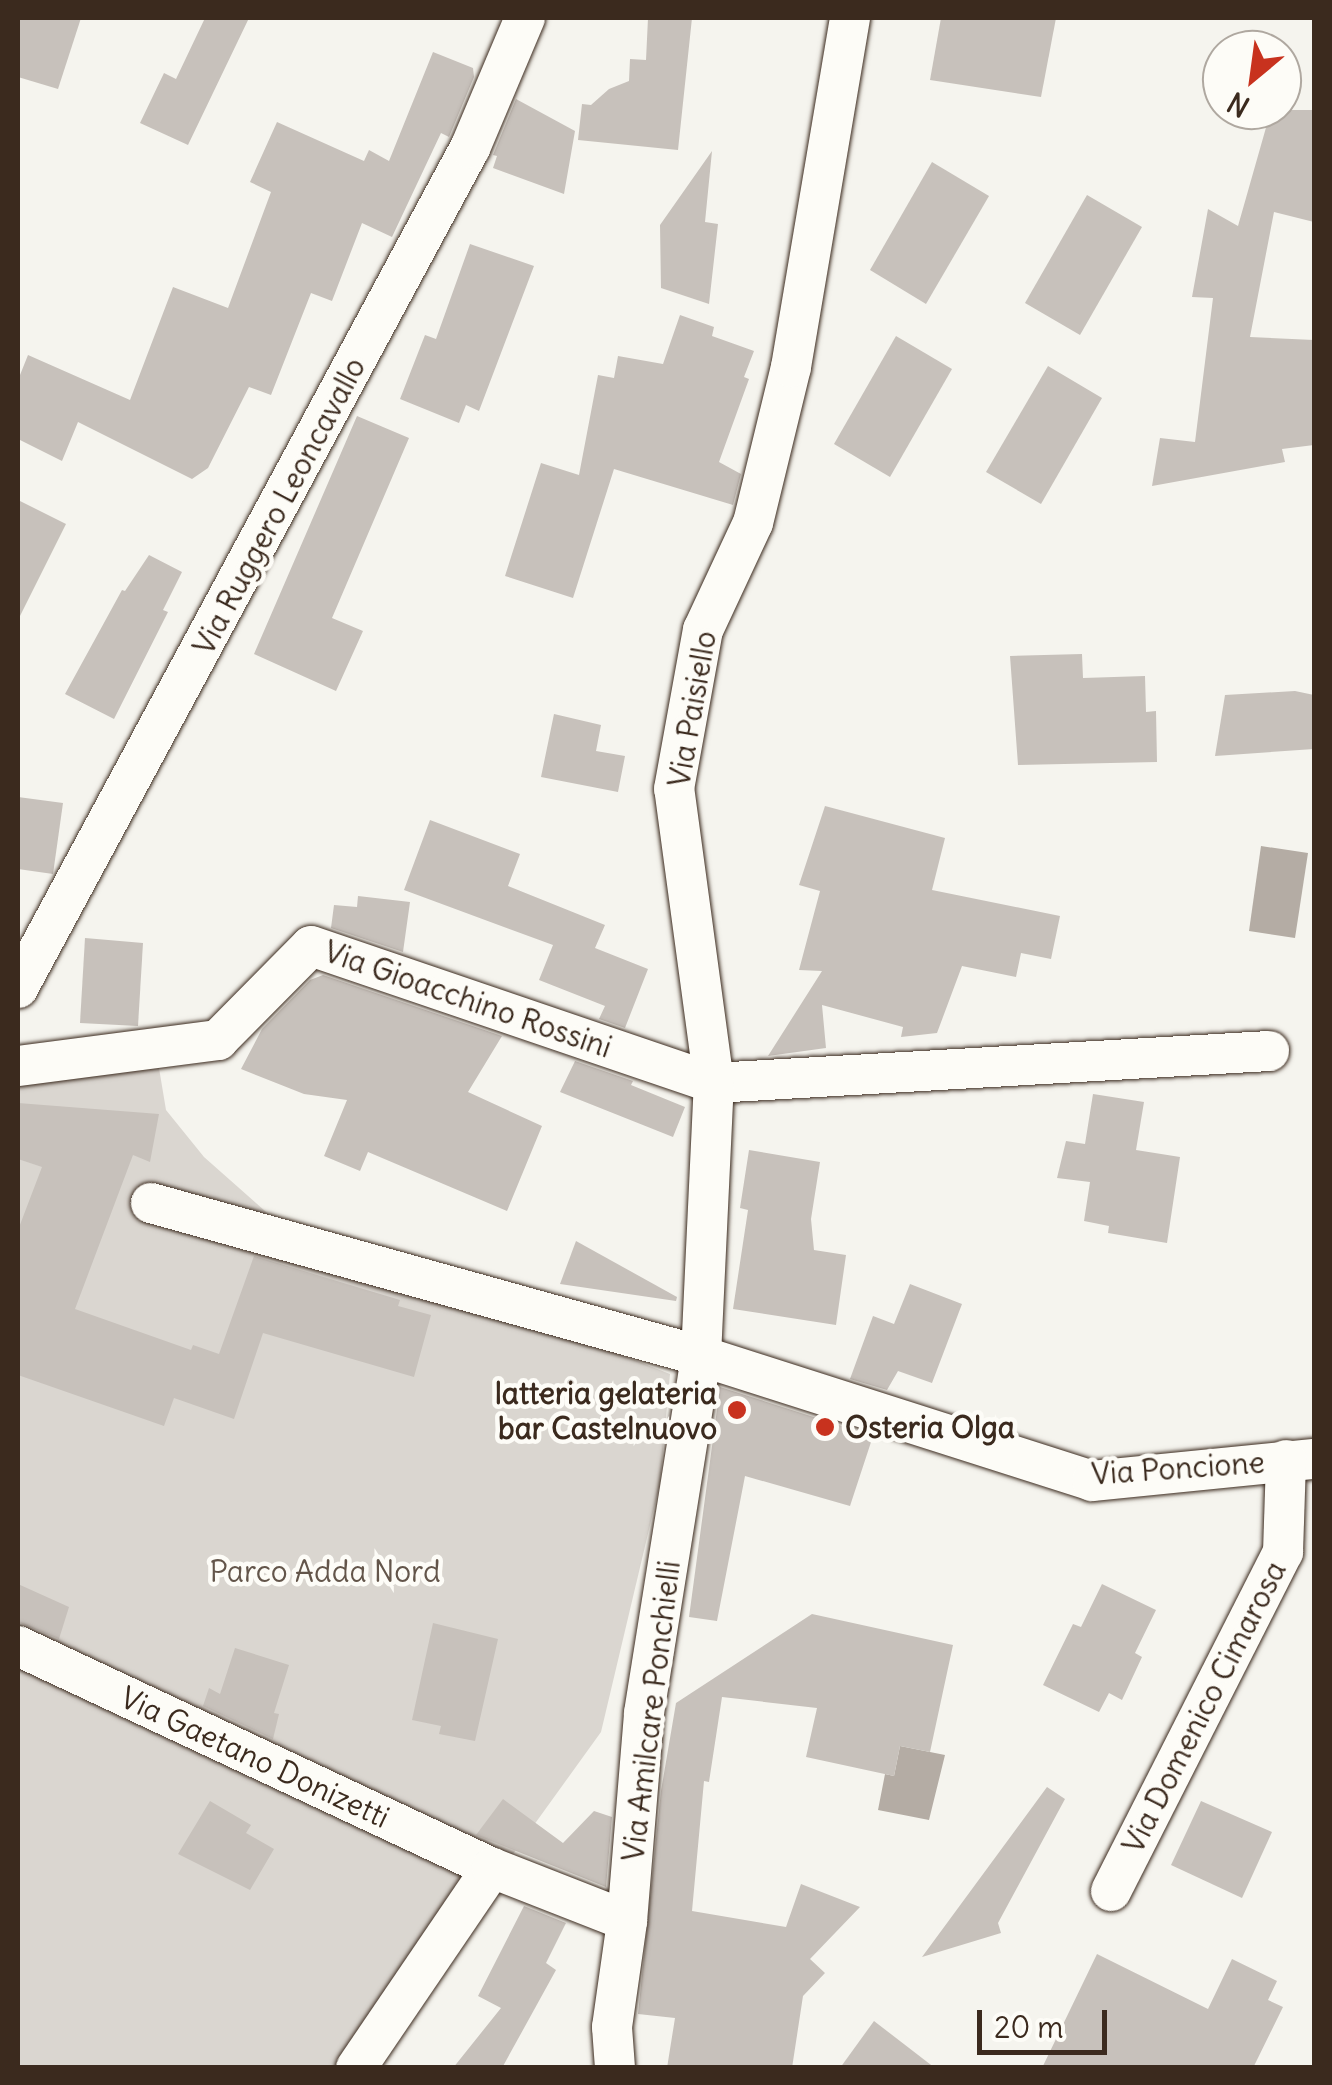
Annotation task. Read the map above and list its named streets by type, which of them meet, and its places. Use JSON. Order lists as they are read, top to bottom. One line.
{"streets":{"street":["Via Ruggero Leoncavallo","Via Paisiello","Via Gioacchino Rossini","Via Poncione","Via Domenico Cimarosa","Via Amilcare Ponchielli","Via Gaetano Donizetti"]},"crossings":[["Via Paisiello","Via Gioacchino Rossini"],["Via Paisiello","Via Poncione"],["Via Paisiello","Via Amilcare Ponchielli"],["Via Poncione","Via Domenico Cimarosa"],["Via Poncione","Via Amilcare Ponchielli"],["Via Amilcare Ponchielli","Via Gaetano Donizetti"]],"parks":["Parco Adda Nord"],"places":["latteria gelateria bar Castelnuovo","Osteria Olga"],"scale_bar":"20 m","north":"bottom left"}
